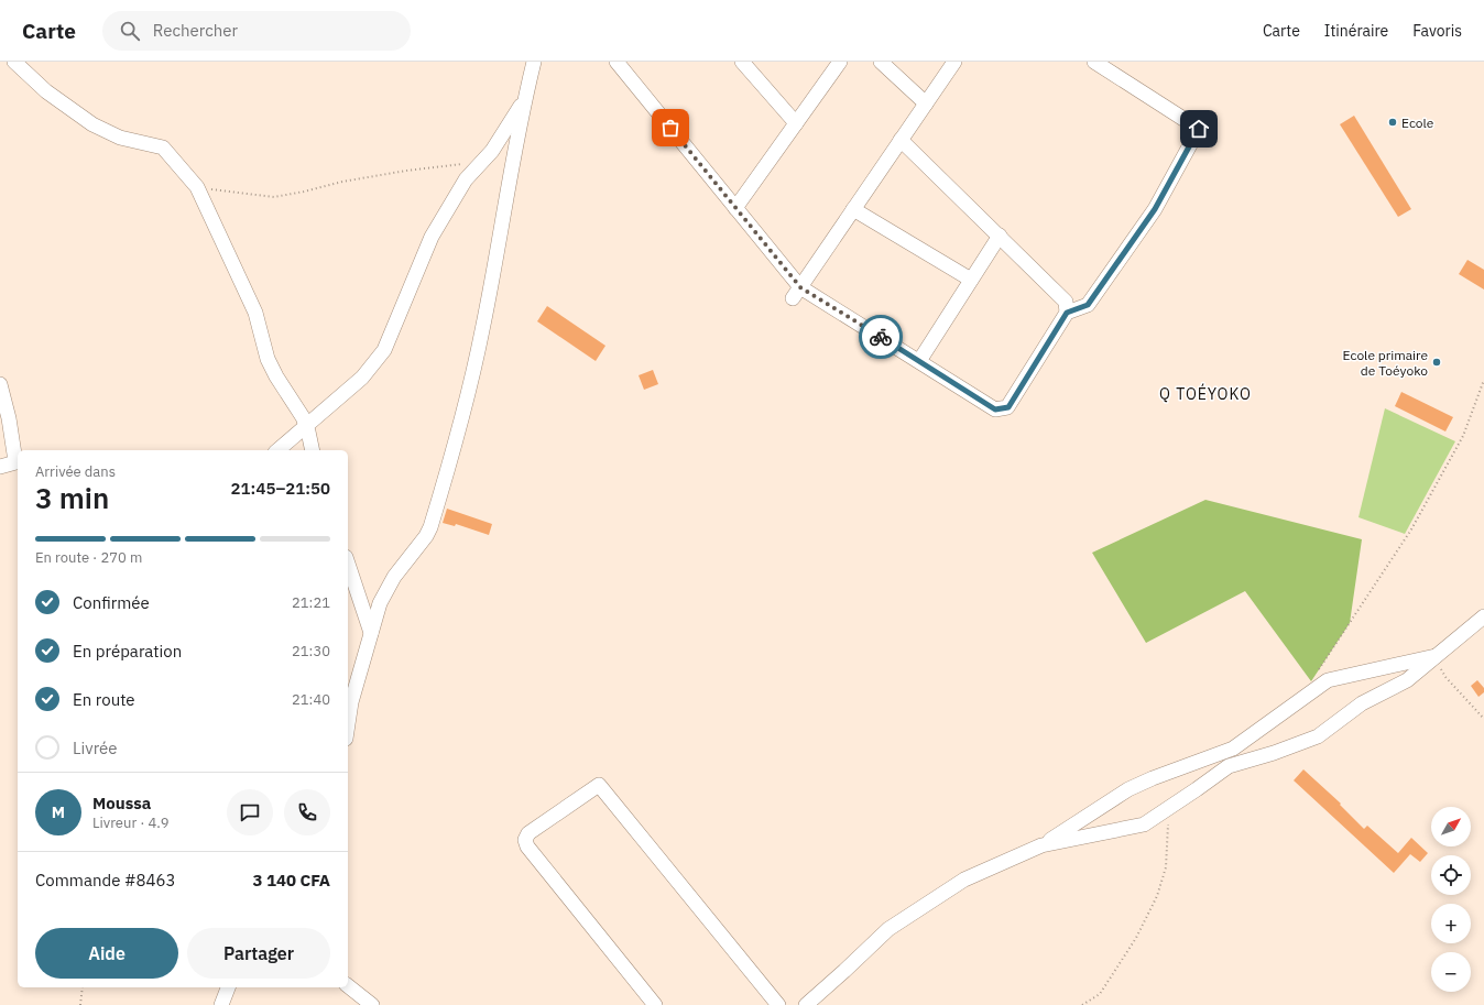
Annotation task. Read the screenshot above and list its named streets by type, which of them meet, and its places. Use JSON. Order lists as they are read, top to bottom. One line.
{"districts":["Q TOÉYOKO"],"places":["Ecole","Ecole primaire de Toéyoko"],"north":"top right","page":{"header":"Carte","search":"Rechercher","nav":["Carte","Itinéraire","Favoris"],"heading":["3 min","Arrivée dans","21:45–21:50"],"panel":["Moussa","Livreur · 4.9","Commande #8463","3 140 CFA"],"bar":"En route · 270 m","list":[["Confirmée","21:21"],["En préparation","21:30"],["En route","21:40"],"Livrée"],"round":"M","map_buttons":["+","−"],"buttons":["Aide","Partager"]}}
